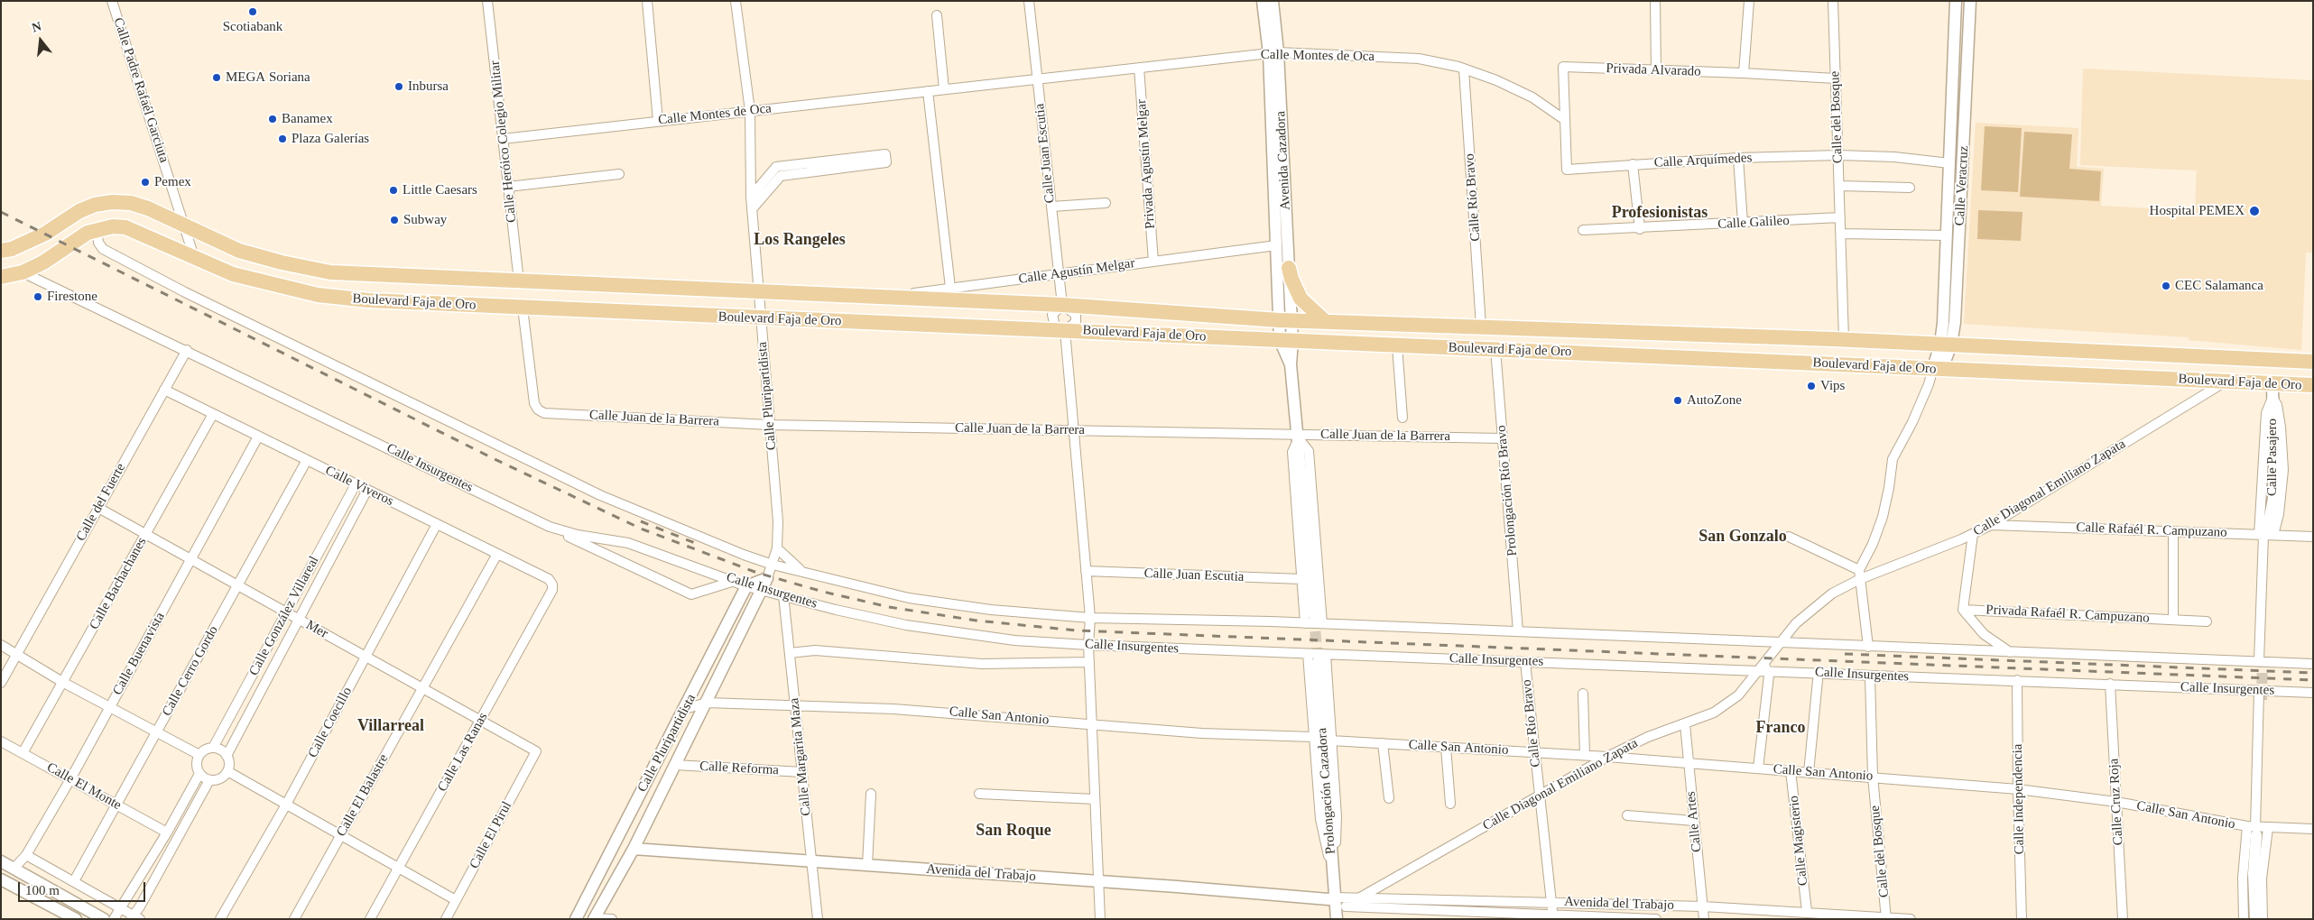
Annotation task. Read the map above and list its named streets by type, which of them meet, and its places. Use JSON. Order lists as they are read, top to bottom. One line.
{"streets":{"main road":["Boulevard Faja de Oro"],"street":["Calle Montes de Oca","Privada Alvarado","Calle Padre Rafaél Garciuta","Calle del Bosque","Calle Heróico Colegio Militar","Calle Juan Escutia","Avenida Cazadora","Calle Arquímedes","Privada Agustín Melgar","Calle Veracruz","Calle Río Bravo","Calle Galileo","Calle Agustín Melgar","Calle Pluripartidista","Calle Juan de la Barrera","Calle Pasajero","Calle Insurgentes","Calle Viveros","Calle Diagonal Emiliano Zapata","Prolongación Río Bravo","Calle del Fuerte","Calle Rafaél R. Campuzano","Calle Bachachanes","Privada Rafaél R. Campuzano","Calle González Villareal","Mer","Calle Buenavista","Calle Cerro Gordo","Calle San Antonio","Calle Coecillo","Calle Las Ranas","Calle Margarita Maza","Calle Reforma","Calle El Monte","Prolongación Cazadora","Calle El Balastre","Calle Independencia","Calle Cruz Roja","Calle Artes","Calle El Pirul","Calle Magisterio","Avenida del Trabajo"]},"crossings":[["Calle Montes de Oca","Privada Alvarado"],["Calle Montes de Oca","Calle Heróico Colegio Militar"],["Calle Montes de Oca","Calle Juan Escutia"],["Calle Montes de Oca","Avenida Cazadora"],["Calle Montes de Oca","Calle Arquímedes"],["Calle Montes de Oca","Privada Agustín Melgar"],["Calle Montes de Oca","Calle Río Bravo"],["Calle Montes de Oca","Calle Pluripartidista"],["Privada Alvarado","Calle del Bosque"],["Privada Alvarado","Calle Arquímedes"],["Calle Padre Rafaél Garciuta","Boulevard Faja de Oro"],["Calle del Bosque","Calle Arquímedes"],["Calle del Bosque","Calle Galileo"],["Calle del Bosque","Boulevard Faja de Oro"],["Calle del Bosque","Calle Insurgentes"],["Calle del Bosque","Calle San Antonio"],["Calle del Bosque","Avenida del Trabajo"],["Calle Heróico Colegio Militar","Boulevard Faja de Oro"],["Calle Juan Escutia","Calle Agustín Melgar"],["Calle Juan Escutia","Boulevard Faja de Oro"],["Avenida Cazadora","Calle Agustín Melgar"],["Avenida Cazadora","Boulevard Faja de Oro"],["Calle Arquímedes","Calle Veracruz"],["Privada Agustín Melgar","Calle Agustín Melgar"],["Calle Veracruz","Boulevard Faja de Oro"],["Calle Río Bravo","Boulevard Faja de Oro"],["Calle Río Bravo","Calle Insurgentes"],["Calle Río Bravo","Calle Diagonal Emiliano Zapata"],["Calle Río Bravo","Calle San Antonio"],["Calle Río Bravo","Avenida del Trabajo"],["Calle Agustín Melgar","Boulevard Faja de Oro"],["Boulevard Faja de Oro","Calle Pluripartidista"],["Boulevard Faja de Oro","Calle Juan de la Barrera"],["Boulevard Faja de Oro","Calle Pasajero"],["Boulevard Faja de Oro","Calle Insurgentes"],["Boulevard Faja de Oro","Calle Diagonal Emiliano Zapata"],["Boulevard Faja de Oro","Prolongación Río Bravo"],["Calle Pluripartidista","Calle Juan de la Barrera"],["Calle Pluripartidista","Calle Insurgentes"],["Calle Pluripartidista","Calle San Antonio"],["Calle Pluripartidista","Calle Reforma"],["Calle Pluripartidista","Avenida del Trabajo"],["Calle Juan de la Barrera","Prolongación Río Bravo"],["Calle Pasajero","Calle Insurgentes"],["Calle Pasajero","Calle Rafaél R. Campuzano"],["Calle Insurgentes","Calle Diagonal Emiliano Zapata"],["Calle Insurgentes","Prolongación Río Bravo"],["Calle Insurgentes","Calle del Fuerte"],["Calle Insurgentes","Privada Rafaél R. Campuzano"],["Calle Insurgentes","Calle Margarita Maza"],["Calle Insurgentes","Prolongación Cazadora"],["Calle Insurgentes","Calle Independencia"],["Calle Insurgentes","Calle Cruz Roja"],["Calle Viveros","Calle del Fuerte"],["Calle Viveros","Calle Bachachanes"],["Calle Viveros","Calle González Villareal"],["Calle Viveros","Calle Buenavista"],["Calle Viveros","Calle Cerro Gordo"],["Calle Viveros","Calle Coecillo"],["Calle Viveros","Calle Las Ranas"],["Calle Viveros","Calle El Balastre"],["Calle Diagonal Emiliano Zapata","Calle Rafaél R. Campuzano"],["Calle Diagonal Emiliano Zapata","Calle San Antonio"],["Calle Diagonal Emiliano Zapata","Prolongación Cazadora"],["Calle Diagonal Emiliano Zapata","Calle Artes"],["Calle Diagonal Emiliano Zapata","Avenida del Trabajo"],["Calle del Fuerte","Mer"],["Calle Bachachanes","Mer"],["Calle Bachachanes","Calle El Monte"],["Calle González Villareal","Mer"],["Mer","Calle Buenavista"],["Mer","Calle Cerro Gordo"],["Mer","Calle Coecillo"],["Mer","Calle Las Ranas"],["Mer","Calle El Balastre"],["Mer","Calle El Pirul"],["Calle Buenavista","Calle El Monte"],["Calle Cerro Gordo","Calle El Monte"],["Calle San Antonio","Calle Margarita Maza"],["Calle San Antonio","Calle Independencia"],["Calle San Antonio","Calle Cruz Roja"],["Calle San Antonio","Calle Artes"],["Calle San Antonio","Calle Magisterio"],["Calle Margarita Maza","Calle Reforma"],["Calle Margarita Maza","Avenida del Trabajo"],["Prolongación Cazadora","Avenida del Trabajo"],["Calle Artes","Avenida del Trabajo"],["Calle Magisterio","Avenida del Trabajo"]],"districts":["Profesionistas","Los Rangeles","San Gonzalo","Villarreal","Franco","San Roque"],"places":["Scotiabank","MEGA Soriana","Inbursa","Banamex","Plaza Galerías","Pemex","Little Caesars","Hospital PEMEX","Subway","CEC Salamanca","Firestone","Vips","AutoZone"],"scale_bar":"100 m","north":"top"}
